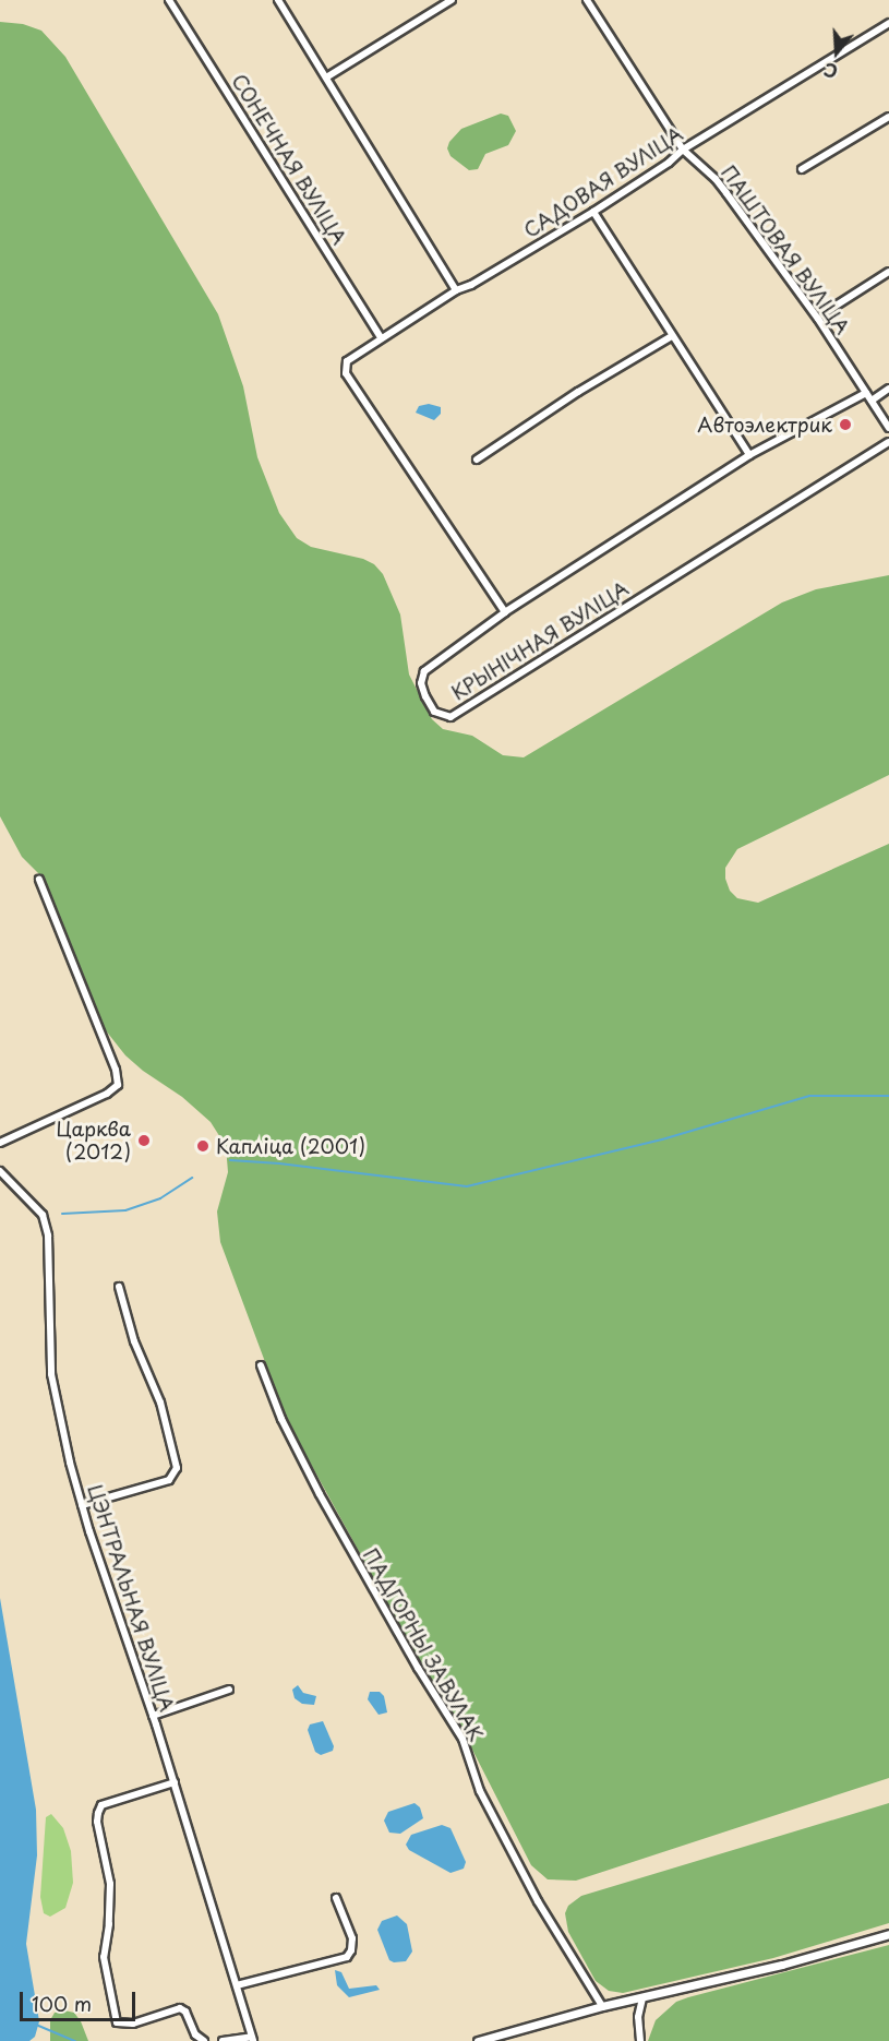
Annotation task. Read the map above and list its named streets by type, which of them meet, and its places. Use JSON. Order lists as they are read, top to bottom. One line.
{"streets":{"street":["СОНЕЧНАЯ ВУЛІЦА","САДОВАЯ ВУЛІЦА","ПАШТОВАЯ ВУЛІЦА","КРЫНІЧНАЯ ВУЛІЦА","ЦЭНТРАЛЬНАЯ ВУЛІЦА","ПАДГОРНЫ ЗАВУЛАК"]},"crossings":[["СОНЕЧНАЯ ВУЛІЦА","САДОВАЯ ВУЛІЦА"],["САДОВАЯ ВУЛІЦА","ПАШТОВАЯ ВУЛІЦА"],["САДОВАЯ ВУЛІЦА","КРЫНІЧНАЯ ВУЛІЦА"]],"places":["Автоэлектрик","Царква (2012)","Капліца (2001)"],"scale_bar":"100 m","north":"bottom"}
